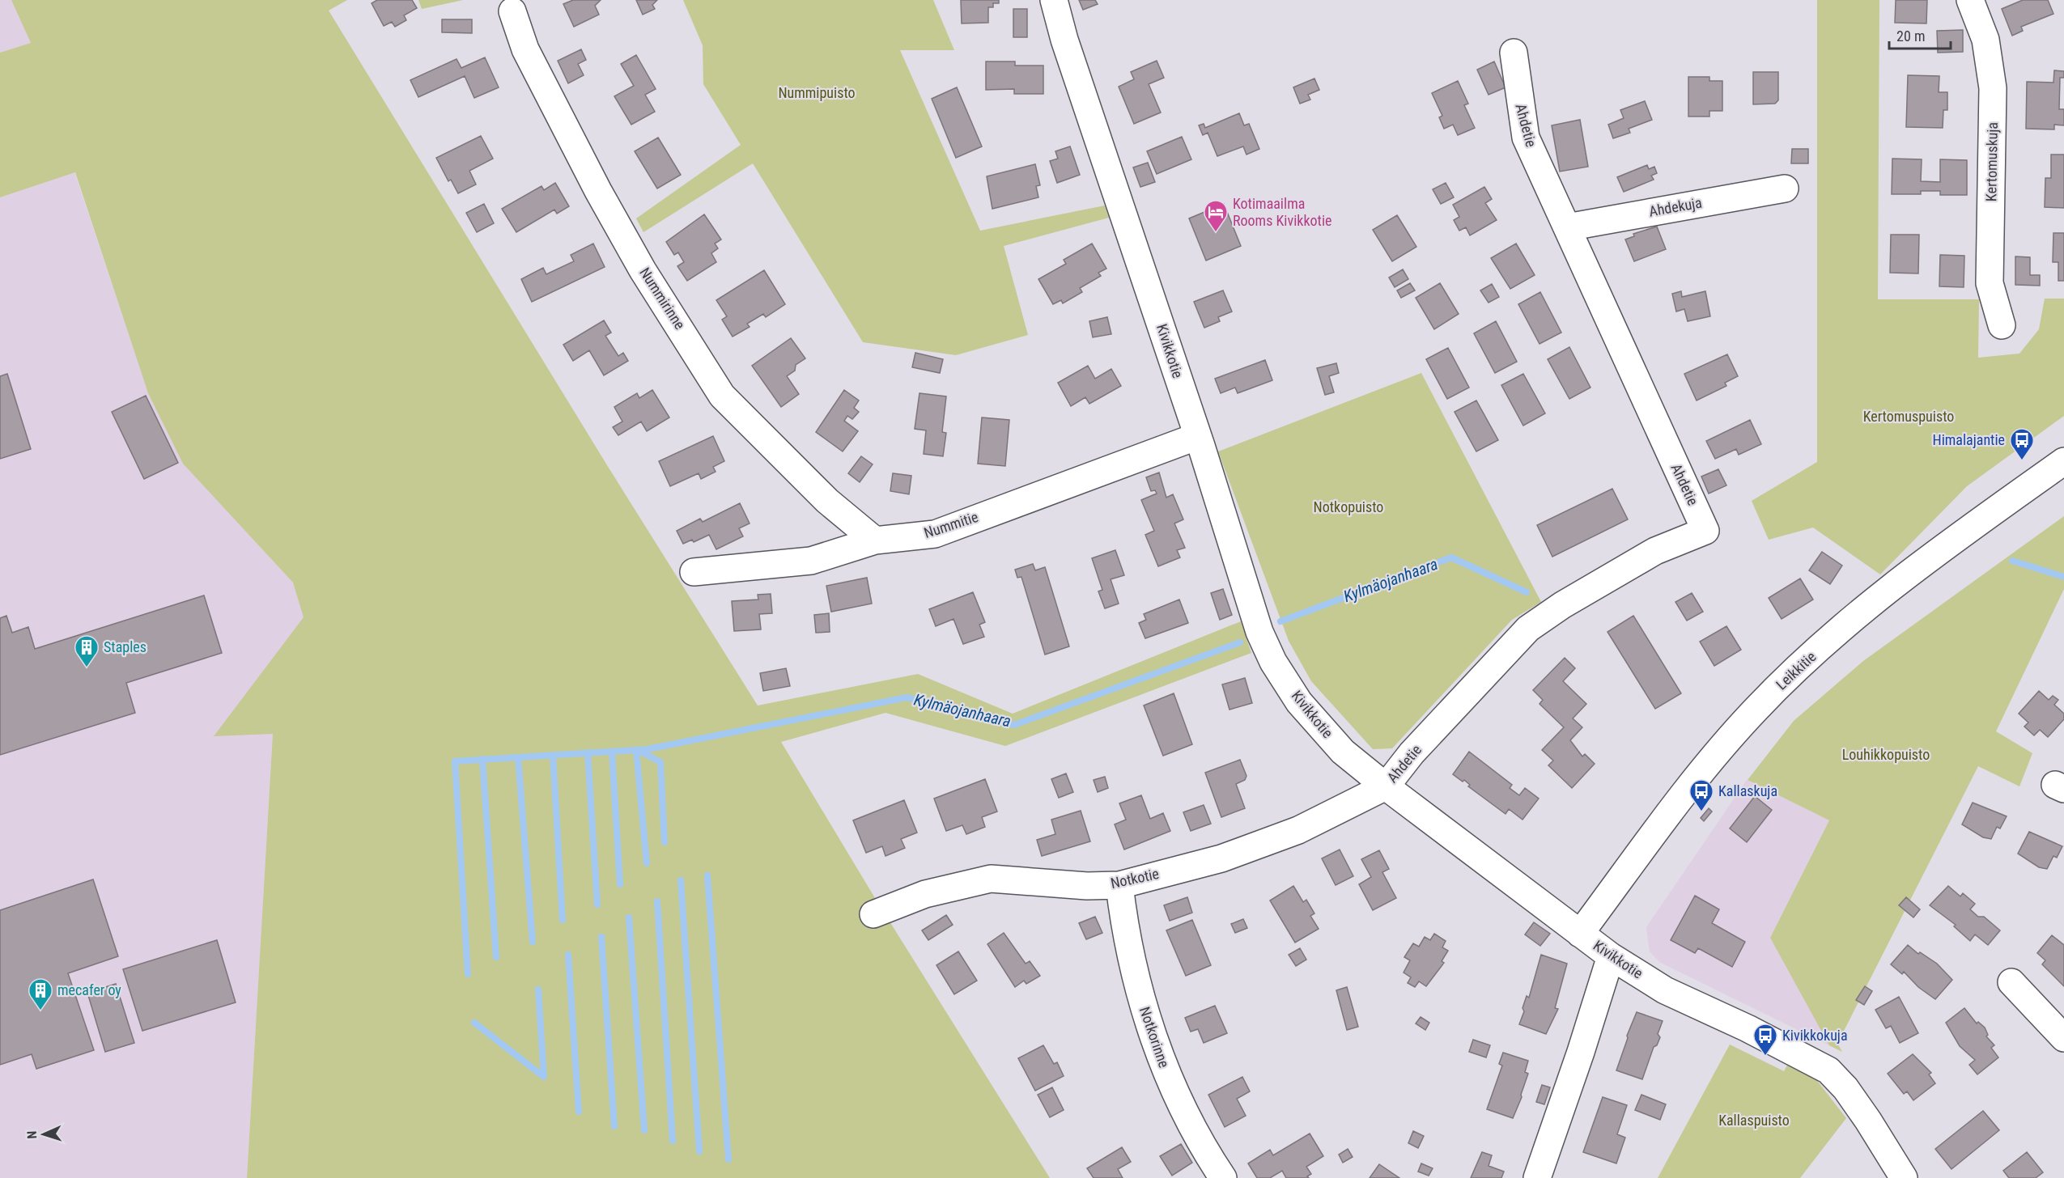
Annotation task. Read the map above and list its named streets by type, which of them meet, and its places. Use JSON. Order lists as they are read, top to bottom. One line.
{"streets":{"street":["Ahdetie","Kertomuskuja","Ahdekuja","Nummirinne","Kivikkotie","Nummitie","Leikkitie","Notkotie","Notkorinne"]},"crossings":[["Ahdetie","Ahdekuja"],["Ahdetie","Kivikkotie"],["Ahdetie","Notkotie"],["Nummirinne","Nummitie"],["Kivikkotie","Nummitie"],["Kivikkotie","Leikkitie"],["Kivikkotie","Notkotie"],["Notkotie","Notkorinne"]],"water":["Kylmäojanhaara"],"parks":["Nummipuisto","Kertomuspuisto","Notkopuisto","Louhikkopuisto","Kallaspuisto"],"places":{"hotel":["Kotimaailma Rooms Kivikkotie"],"bus stop":["Himalajantie","Kallaskuja","Kivikkokuja"],"building":["Staples","mecafer oy"]},"scale_bar":"20 m","north":"left"}
